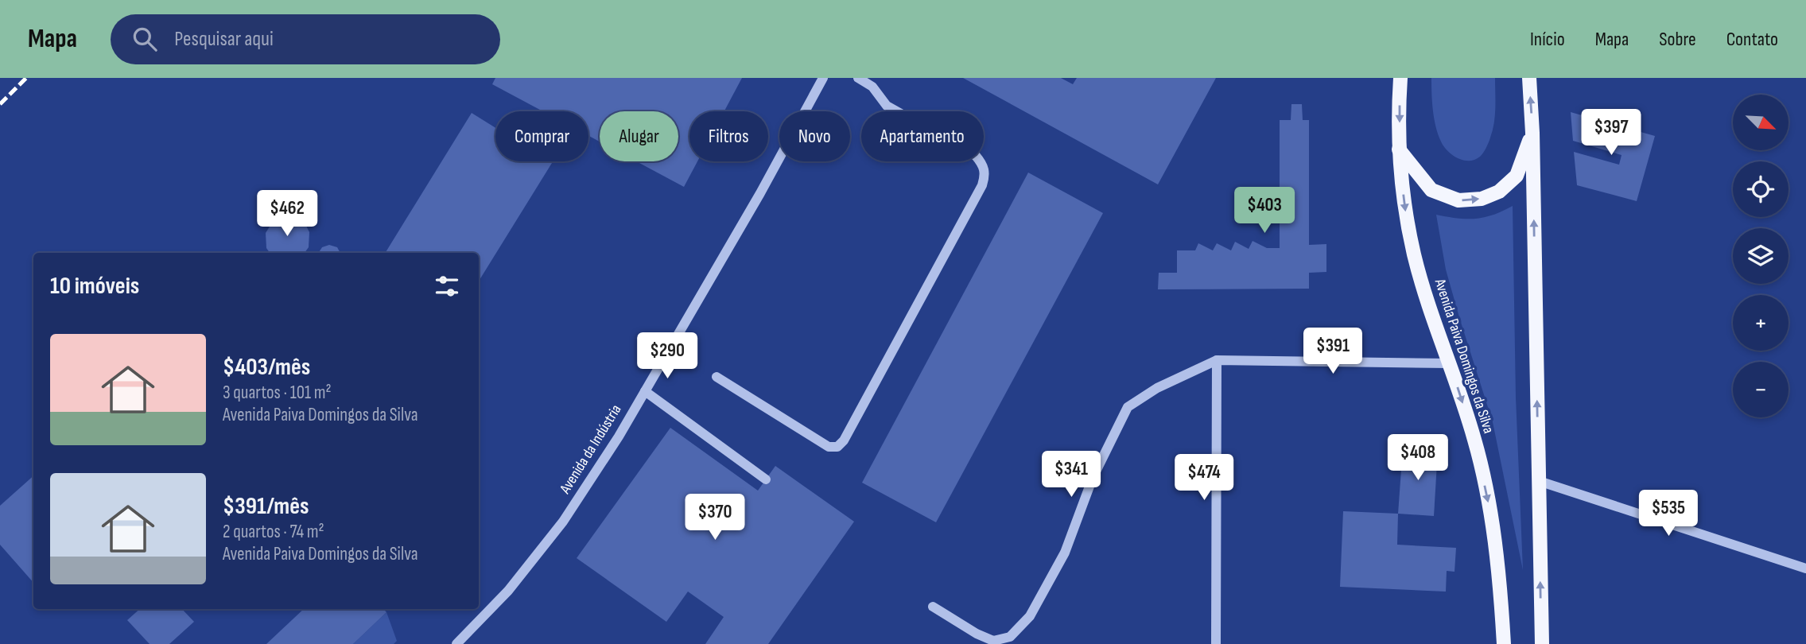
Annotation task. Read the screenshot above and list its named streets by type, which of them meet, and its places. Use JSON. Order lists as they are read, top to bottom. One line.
{"streets":{"main road":["Avenida Paiva Domingos da Silva"],"street":["Avenida da Indústria"]},"north":"bottom right","page":{"header":"Mapa","search":"Pesquisar aqui","nav":["Início","Mapa","Sobre","Contato"],"map_buttons":["+","−"],"price":["$397","$403","$462","$391","$290","$408","$341","$474","$535","$370"],"chip":["Comprar","Alugar","Filtros","Novo","Apartamento"],"heading":"10 imóveis","list":[{"name":"$403/mês","note":"3 quartos · 101 m² · Avenida Paiva Domingos da Silva"},{"name":"$391/mês","note":"2 quartos · 74 m² · Avenida Paiva Domingos da Silva"}]}}
